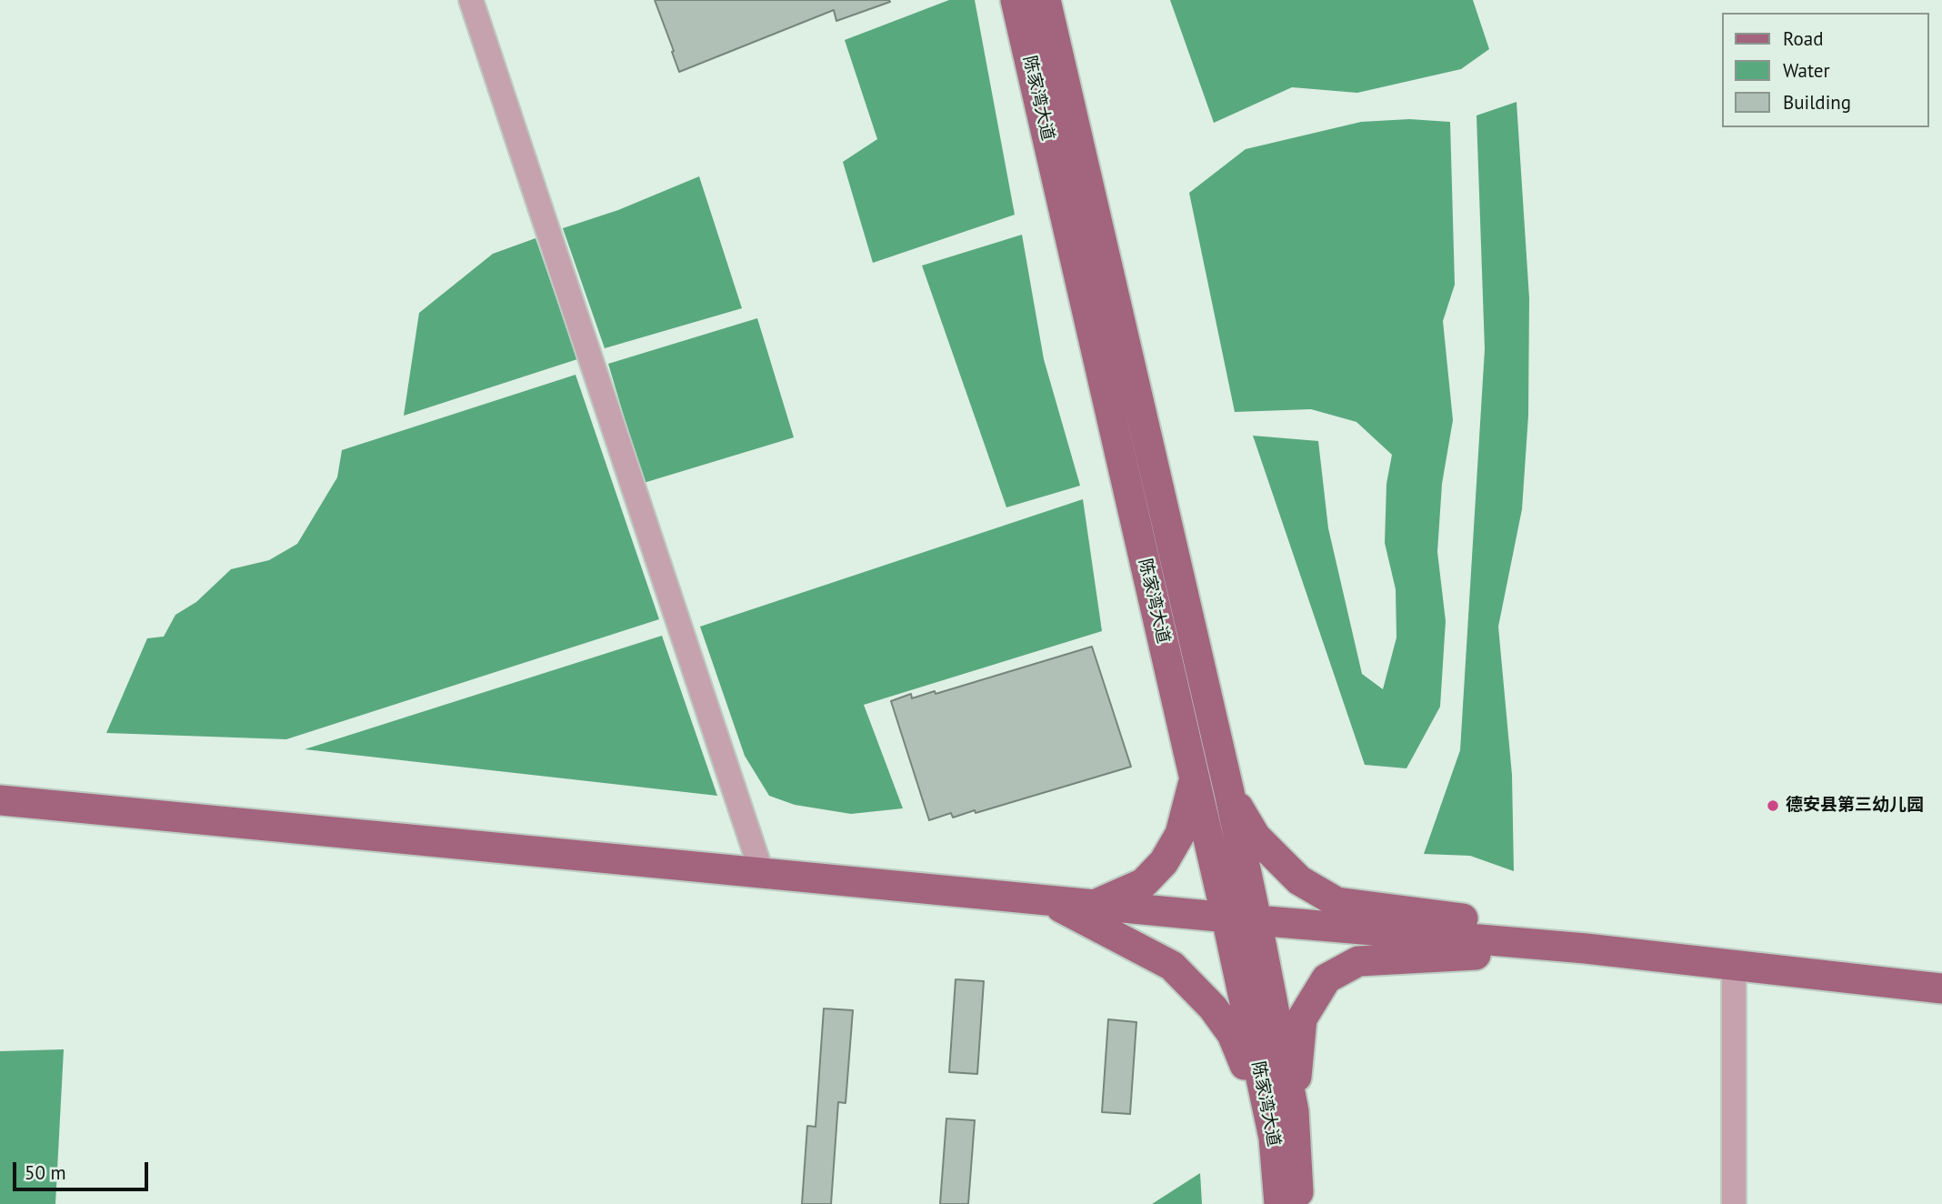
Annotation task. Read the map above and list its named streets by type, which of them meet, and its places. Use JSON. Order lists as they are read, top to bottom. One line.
{"streets":{"main road":["陈家湾大道"]},"places":["德安县第三幼儿园"],"legend":["Road","Water","Building"],"scale_bar":"50 m"}
